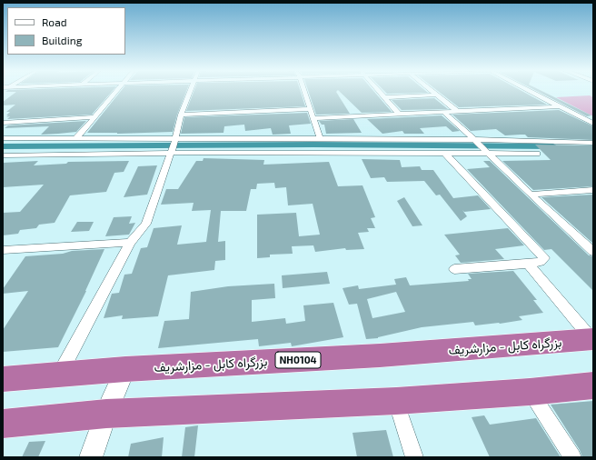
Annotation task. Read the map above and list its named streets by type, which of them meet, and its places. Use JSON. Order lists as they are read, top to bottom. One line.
{"streets":{"highway":["بزرگراه کابل - مزارشریف","NH0104"]},"legend":["Road","Building"]}
